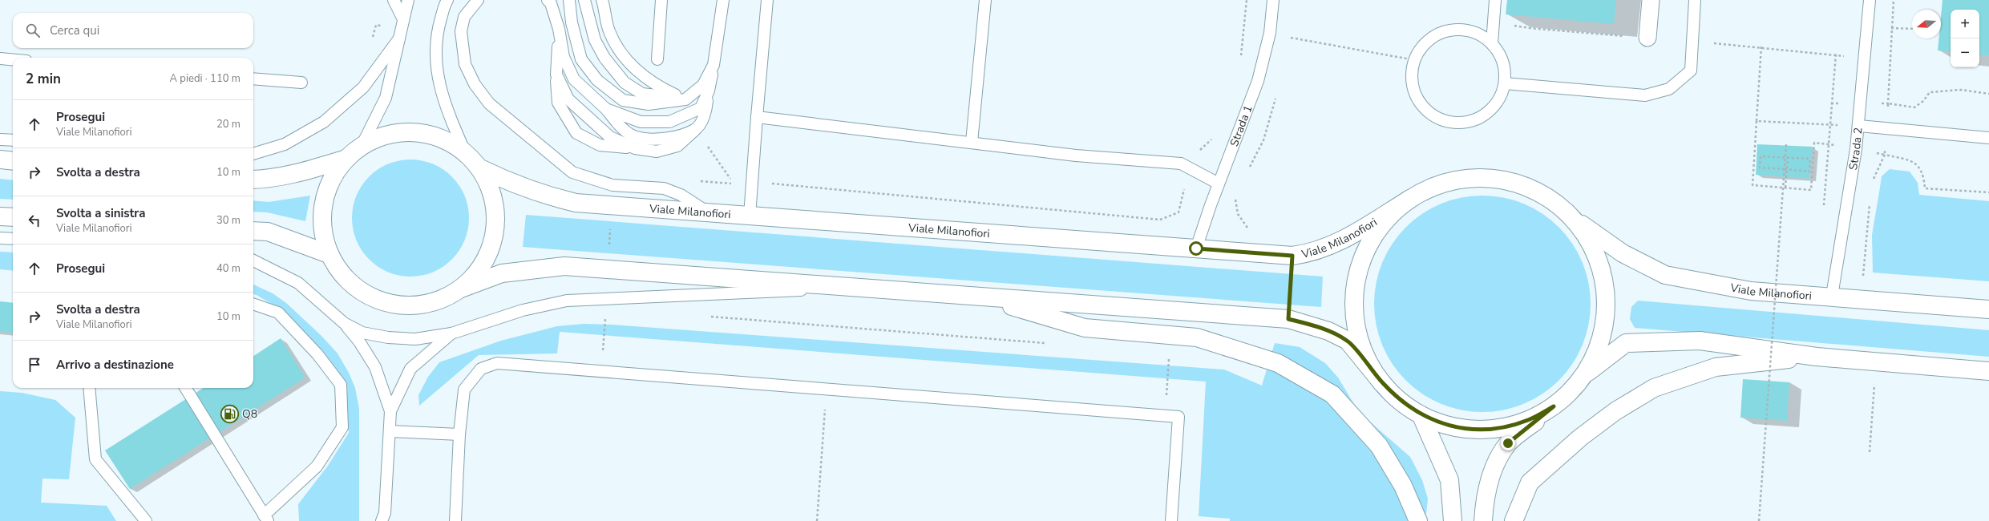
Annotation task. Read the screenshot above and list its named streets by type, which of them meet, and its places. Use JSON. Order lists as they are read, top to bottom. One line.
{"streets":{"main road":["Viale Milanofiori"],"lane":["Strada 1","Strada 2"]},"crossings":[["Strada 1","Viale Milanofiori"],["Strada 2","Viale Milanofiori"]],"places":{"fuel station":["Q8"]},"north":"left","page":{"map_buttons":["+","−"],"search":"Cerca qui","heading":["2 min","A piedi · 110 m"],"list":[["Prosegui","Viale Milanofiori","20 m"],["Svolta a destra","10 m"],["Svolta a sinistra","Viale Milanofiori","30 m"],["Prosegui","40 m"],["Svolta a destra","Viale Milanofiori","10 m"],"Arrivo a destinazione"]}}
